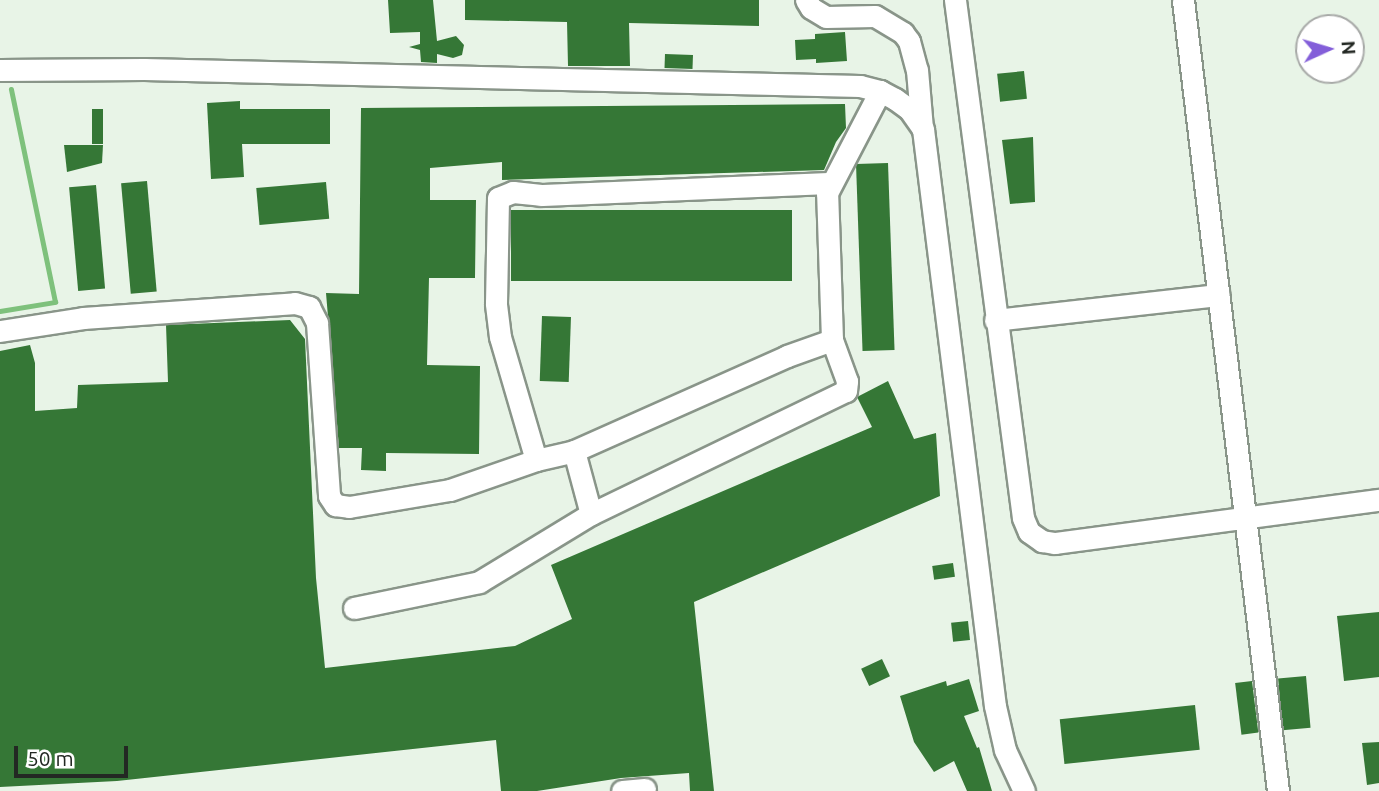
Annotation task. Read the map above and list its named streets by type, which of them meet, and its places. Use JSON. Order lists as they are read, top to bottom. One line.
{"scale_bar":"50 m","north":"right"}
